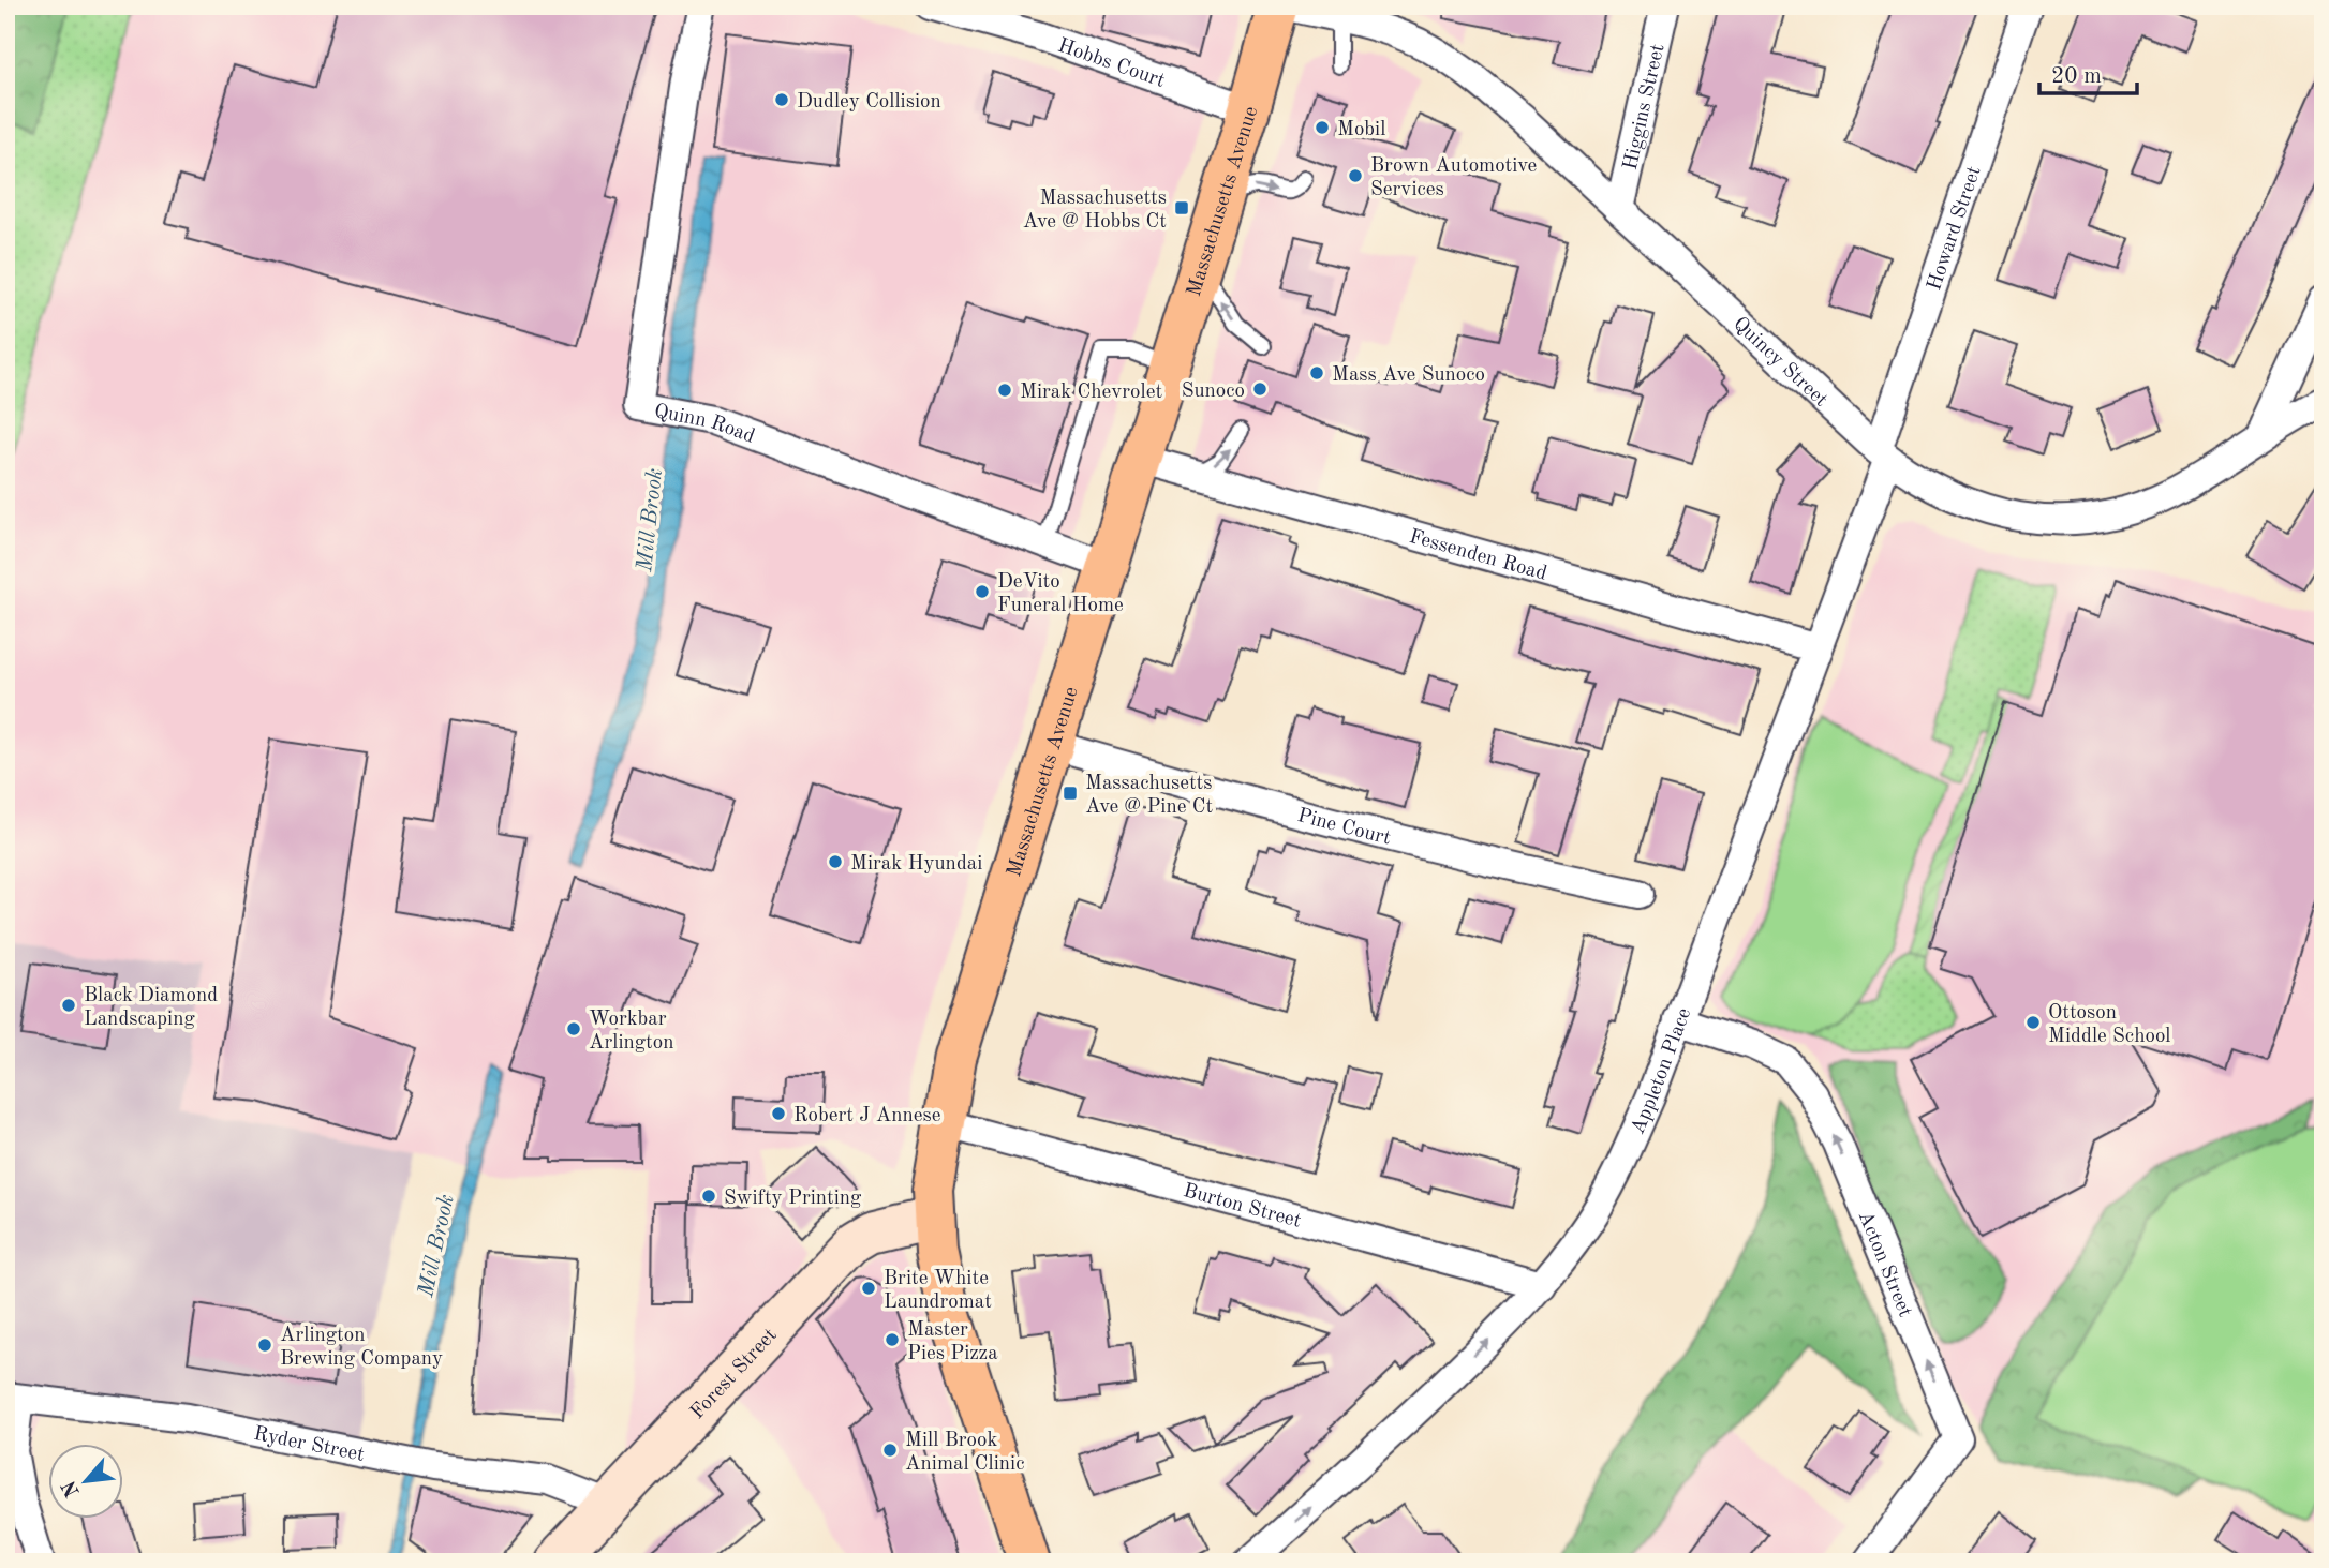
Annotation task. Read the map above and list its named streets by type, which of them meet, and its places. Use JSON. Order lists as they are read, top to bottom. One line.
{"streets":{"main road":["Massachusetts Avenue"],"street":["Hobbs Court","Higgins Street","Howard Street","Quincy Street","Quinn Road","Fessenden Road","Pine Court","Appleton Place","Burton Street","Acton Street","Forest Street","Ryder Street"]},"crossings":[["Hobbs Court","Massachusetts Avenue"],["Higgins Street","Quincy Street"],["Massachusetts Avenue","Quincy Street"],["Massachusetts Avenue","Quinn Road"],["Massachusetts Avenue","Fessenden Road"],["Massachusetts Avenue","Pine Court"],["Massachusetts Avenue","Burton Street"],["Massachusetts Avenue","Forest Street"],["Howard Street","Quincy Street"],["Howard Street","Appleton Place"],["Quincy Street","Appleton Place"],["Fessenden Road","Appleton Place"],["Appleton Place","Burton Street"],["Appleton Place","Acton Street"],["Forest Street","Ryder Street"]],"one_way":["Acton Street"],"water":["Mill Brook"],"places":{"other":["Dudley Collision","Mobil","Brown Automotive Services","Mass Ave Sunoco","Sunoco","Mirak Chevrolet","DeVito Funeral Home","Mirak Hyundai","Black Diamond Landscaping","Ottoson Middle School","Workbar Arlington","Robert J Annese","Swifty Printing","Brite White Laundromat","Master Pies Pizza","Arlington Brewing Company","Mill Brook Animal Clinic"],"transit":["Massachusetts Ave @ Hobbs Ct","Massachusetts Ave @ Pine Ct"]},"scale_bar":"20 m","north":"bottom left"}
